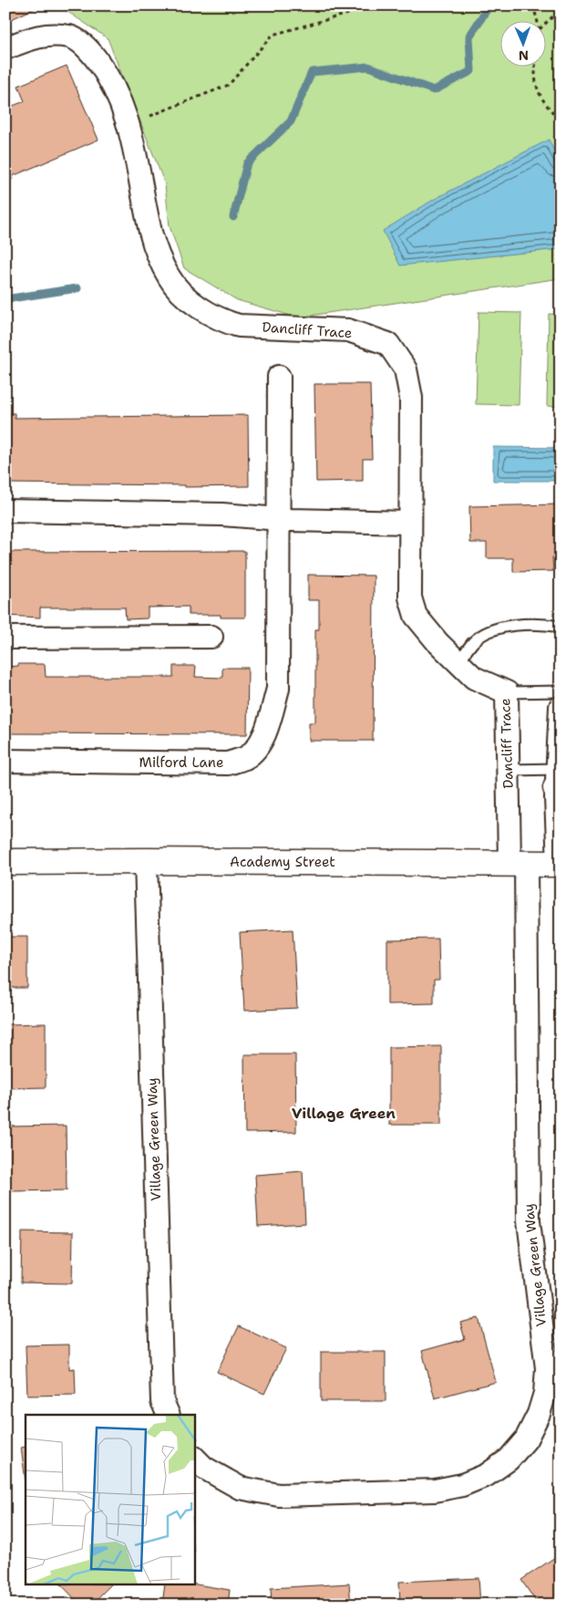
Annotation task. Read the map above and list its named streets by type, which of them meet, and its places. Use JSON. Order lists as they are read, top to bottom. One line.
{"streets":{"street":["Dancliff Trace","Milford Lane","Academy Street","Village Green Way"]},"crossings":[["Dancliff Trace","Academy Street"],["Dancliff Trace","Village Green Way"],["Academy Street","Village Green Way"]],"districts":["Village Green"],"north":"bottom"}
